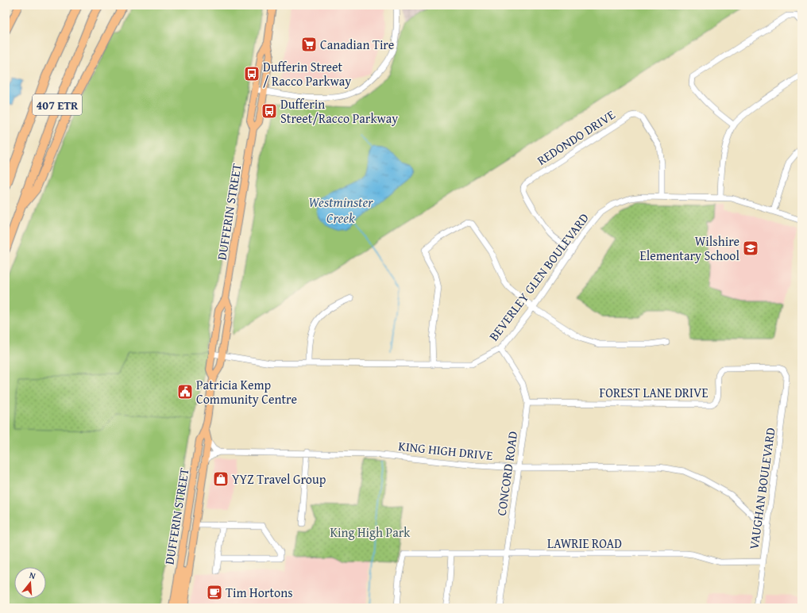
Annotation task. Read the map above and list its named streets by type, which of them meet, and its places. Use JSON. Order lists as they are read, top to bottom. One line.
{"streets":{"highway":["407 ETR"],"main road":["DUFFERIN STREET"],"street":["REDONDO DRIVE","BEVERLEY GLEN BOULEVARD","FOREST LANE DRIVE","KING HIGH DRIVE","CONCORD ROAD","VAUGHAN BOULEVARD","LAWRIE ROAD"]},"crossings":[["REDONDO DRIVE","BEVERLEY GLEN BOULEVARD"],["DUFFERIN STREET","BEVERLEY GLEN BOULEVARD"],["BEVERLEY GLEN BOULEVARD","CONCORD ROAD"],["FOREST LANE DRIVE","CONCORD ROAD"],["FOREST LANE DRIVE","VAUGHAN BOULEVARD"],["KING HIGH DRIVE","CONCORD ROAD"],["KING HIGH DRIVE","VAUGHAN BOULEVARD"],["CONCORD ROAD","LAWRIE ROAD"],["VAUGHAN BOULEVARD","LAWRIE ROAD"]],"water":["Westminster Creek"],"parks":["King High Park"],"places":{"supermarket":["Canadian Tire"],"bus stop":["Dufferin Street / Racco Parkway","Dufferin Street/Racco Parkway"],"school or university":["Wilshire Elementary School"],"public building":["Patricia Kemp Community Centre"],"shop":["YYZ Travel Group"],"cafe":["Tim Hortons"]},"north":"top"}
